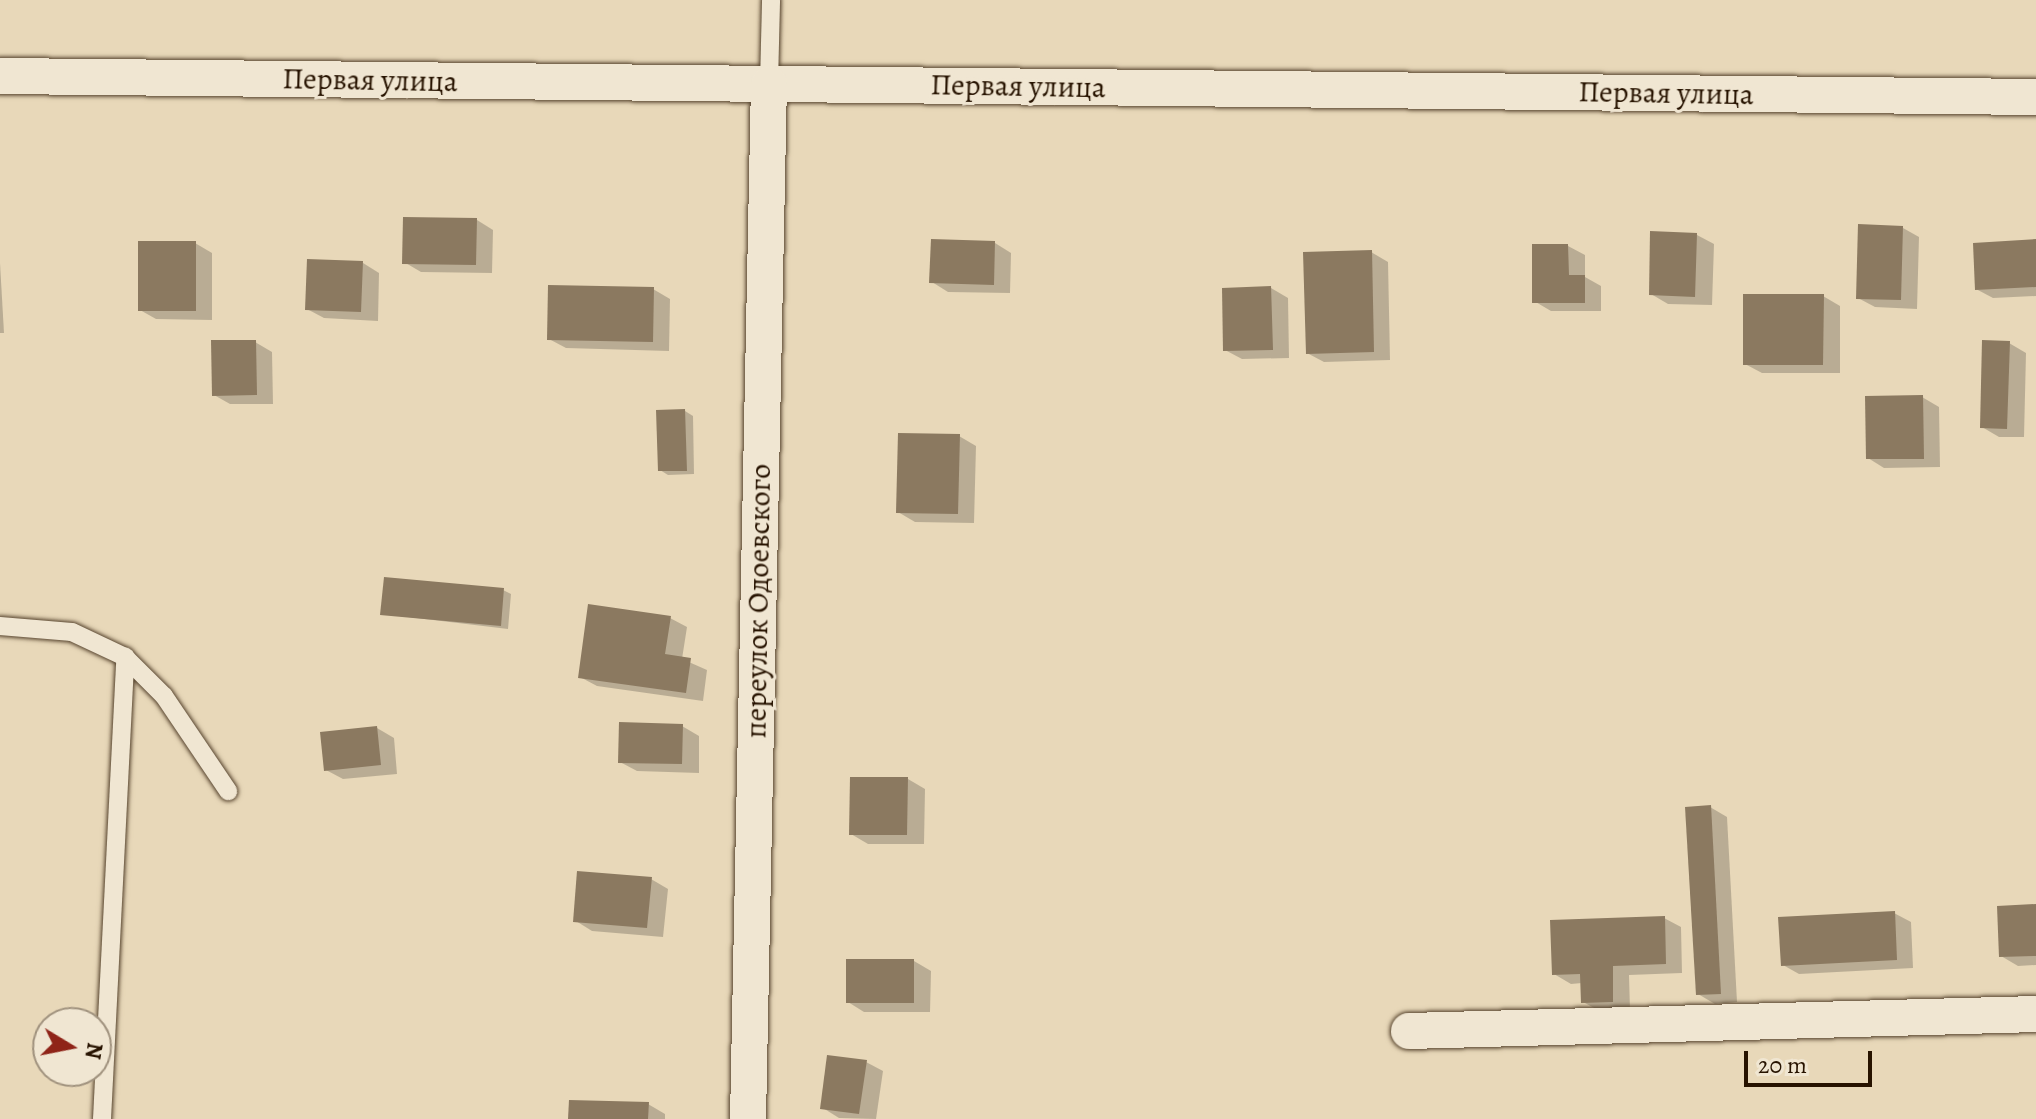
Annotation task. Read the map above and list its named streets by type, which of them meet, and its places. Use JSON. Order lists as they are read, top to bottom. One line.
{"streets":{"street":["Первая улица","переулок Одоевского"]},"crossings":[["Первая улица","переулок Одоевского"]],"scale_bar":"20 m","north":"right"}
